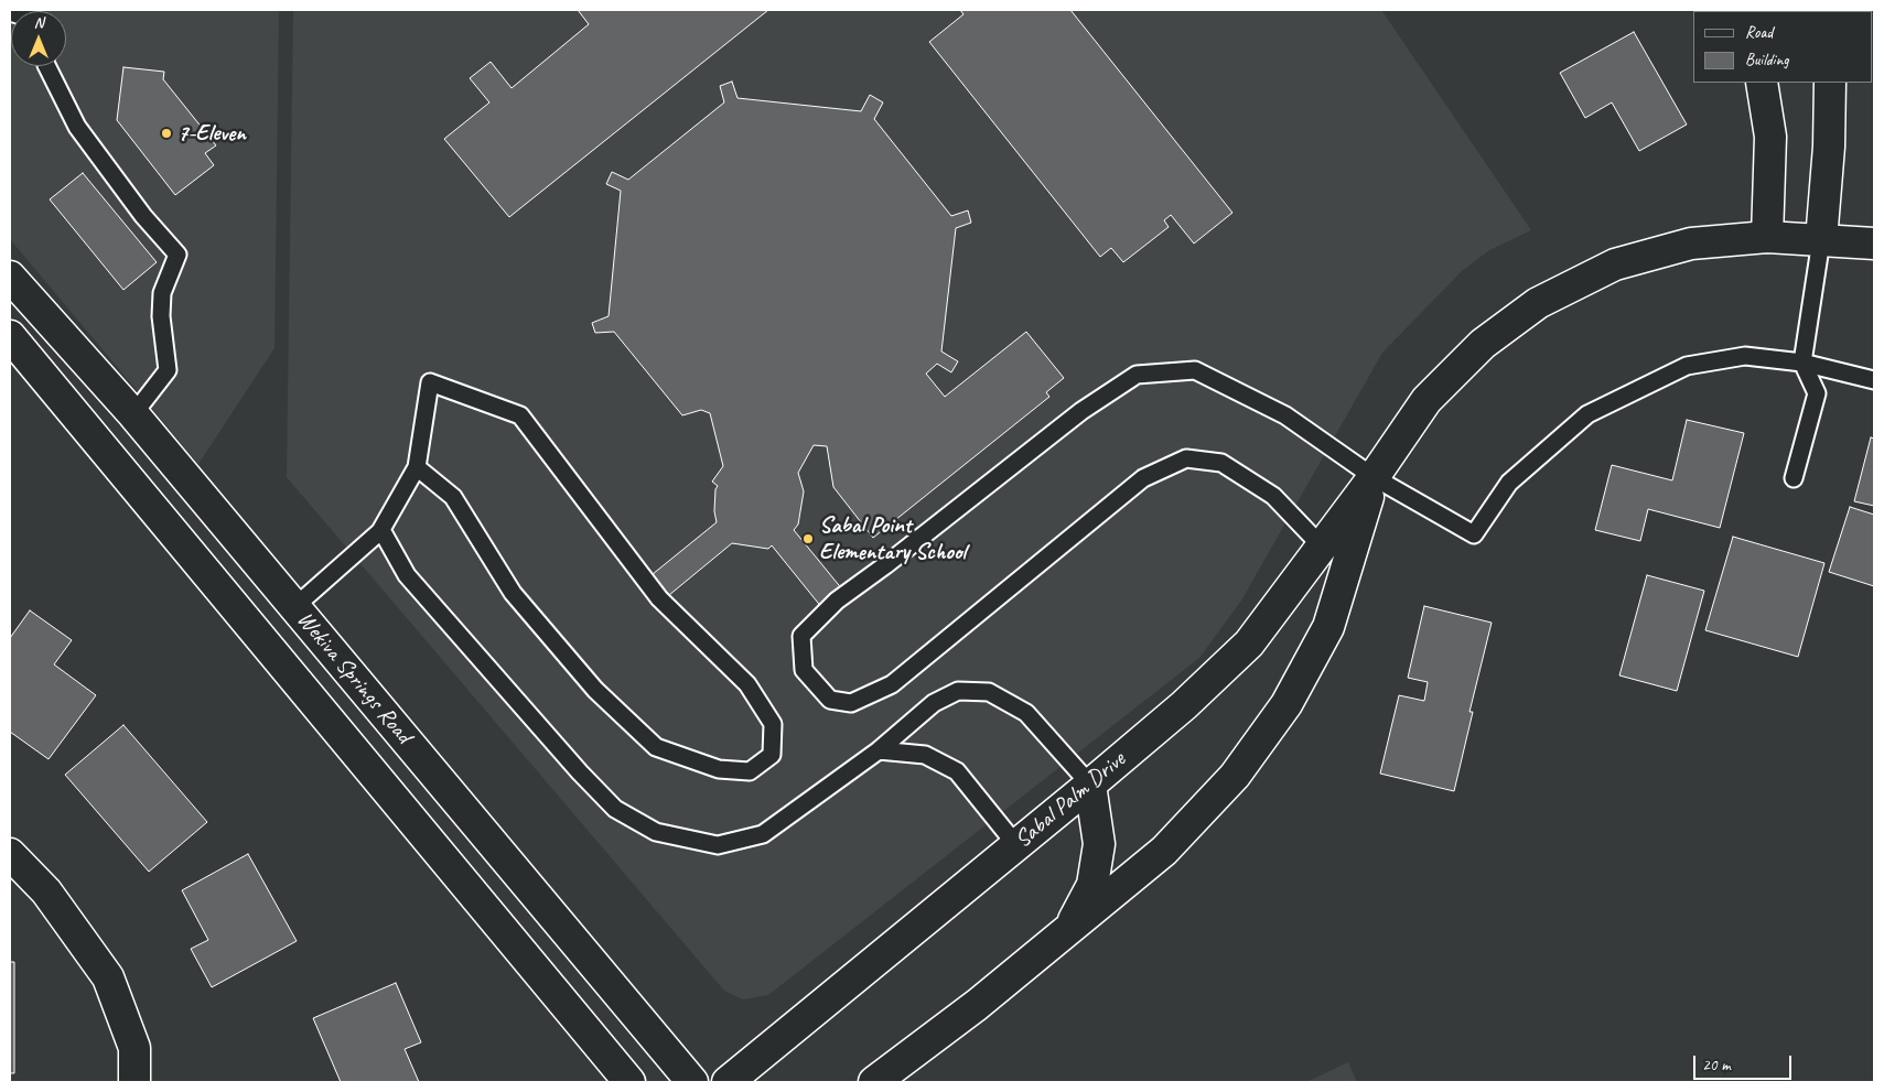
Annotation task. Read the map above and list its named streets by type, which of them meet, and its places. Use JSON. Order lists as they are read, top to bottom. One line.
{"streets":{"street":["Wekiva Springs Road","Sabal Palm Drive"]},"places":["7-Eleven","Sabal Point Elementary School"],"legend":["Road","Building"],"scale_bar":"20 m","north":"top"}
